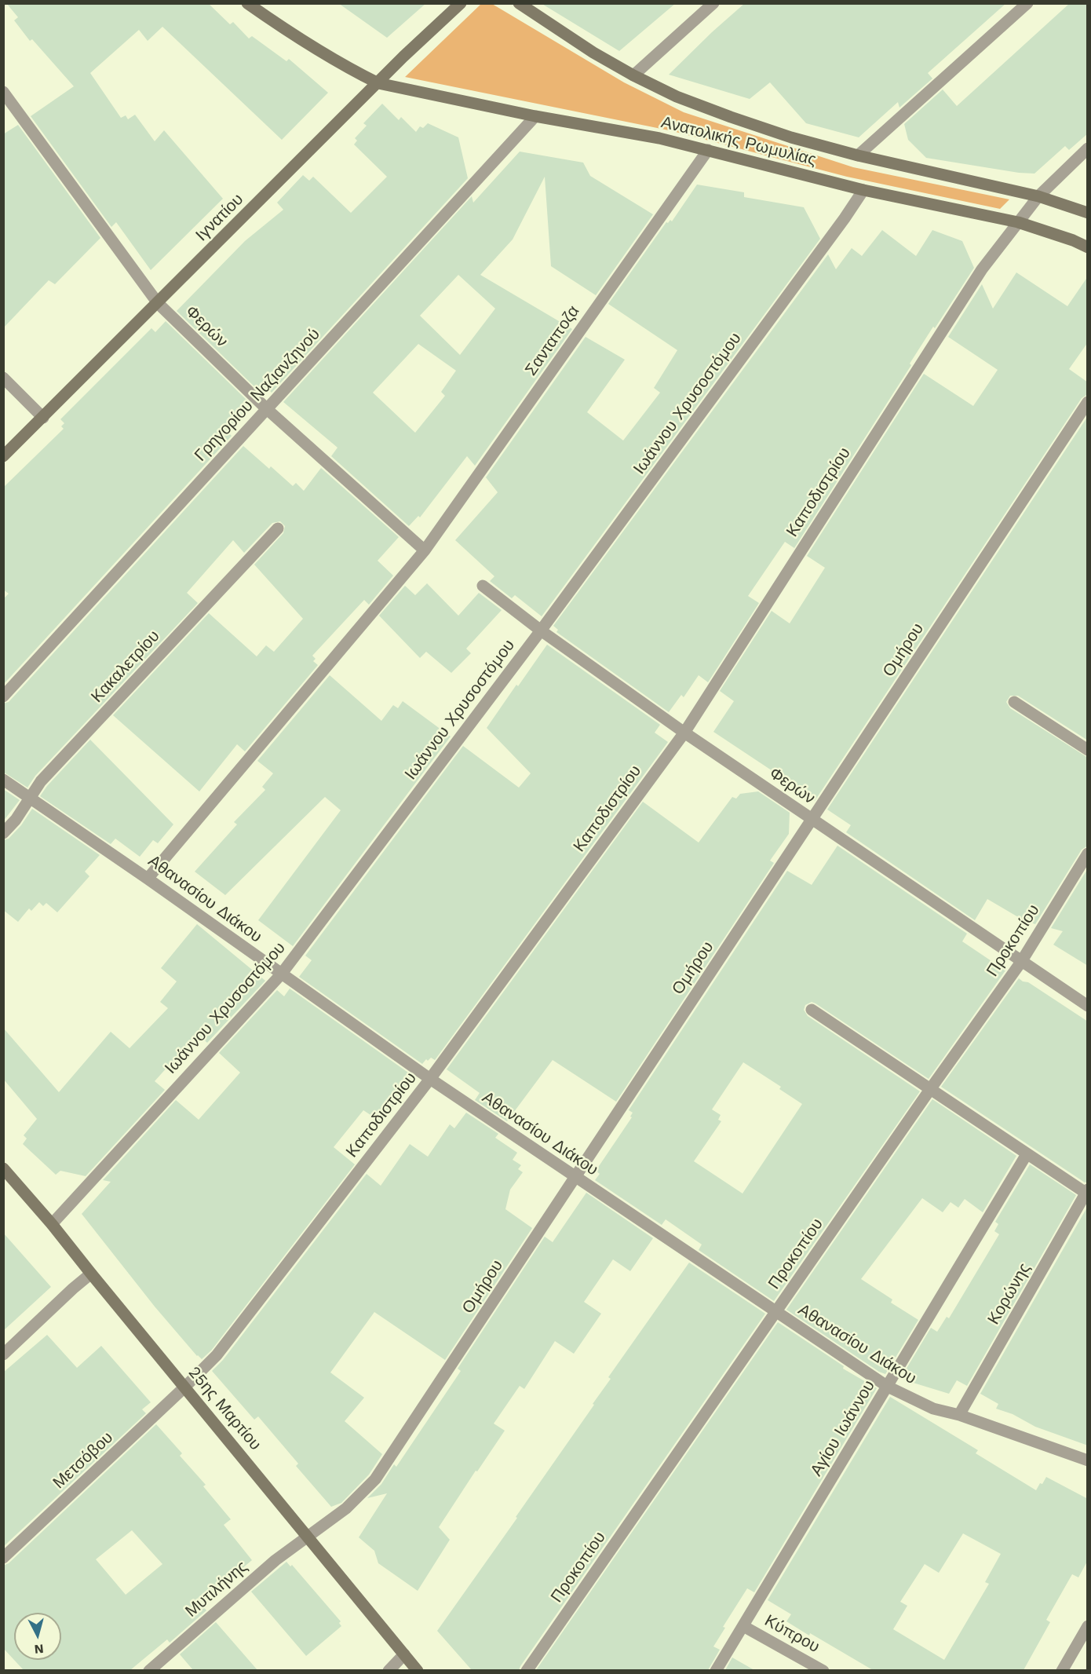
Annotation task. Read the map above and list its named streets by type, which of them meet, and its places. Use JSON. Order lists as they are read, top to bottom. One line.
{"streets":{"main road":["Ανατολικής Ρωμυλίας","Ιγνατίου","25ης Μαρτίου"],"street":["Φερών","Σανταποζα","Γρηγορίου Ναζιανζηνού","Ιωάννου Χρυσοστόμου","Καποδιστρίου","Ομήρου","Κακαλετρίου","Αθανασίου Διάκου","Προκοπίου","Κορώνης","Αγίου Ιωάννου","Μετσόβου","Μυτιλήνης","Κύπρου"]},"crossings":[["Ανατολικής Ρωμυλίας","Ιγνατίου"],["Ανατολικής Ρωμυλίας","Σανταποζα"],["Ανατολικής Ρωμυλίας","Γρηγορίου Ναζιανζηνού"],["Ανατολικής Ρωμυλίας","Ιωάννου Χρυσοστόμου"],["Ανατολικής Ρωμυλίας","Καποδιστρίου"],["Ιγνατίου","Φερών"],["Φερών","Σανταποζα"],["Φερών","Γρηγορίου Ναζιανζηνού"],["Φερών","Ιωάννου Χρυσοστόμου"],["Φερών","Καποδιστρίου"],["Φερών","Ομήρου"],["Φερών","Προκοπίου"],["Σανταποζα","Αθανασίου Διάκου"],["Ιωάννου Χρυσοστόμου","Αθανασίου Διάκου"],["Ιωάννου Χρυσοστόμου","25ης Μαρτίου"],["Καποδιστρίου","Αθανασίου Διάκου"],["Καποδιστρίου","25ης Μαρτίου"],["Καποδιστρίου","Μετσόβου"],["Ομήρου","Αθανασίου Διάκου"],["Ομήρου","25ης Μαρτίου"],["Ομήρου","Μυτιλήνης"],["Κακαλετρίου","Αθανασίου Διάκου"],["Αθανασίου Διάκου","Προκοπίου"],["Αθανασίου Διάκου","Κορώνης"],["Αθανασίου Διάκου","Αγίου Ιωάννου"],["25ης Μαρτίου","Μετσόβου"],["25ης Μαρτίου","Μυτιλήνης"],["Αγίου Ιωάννου","Κύπρου"]],"north":"bottom"}
